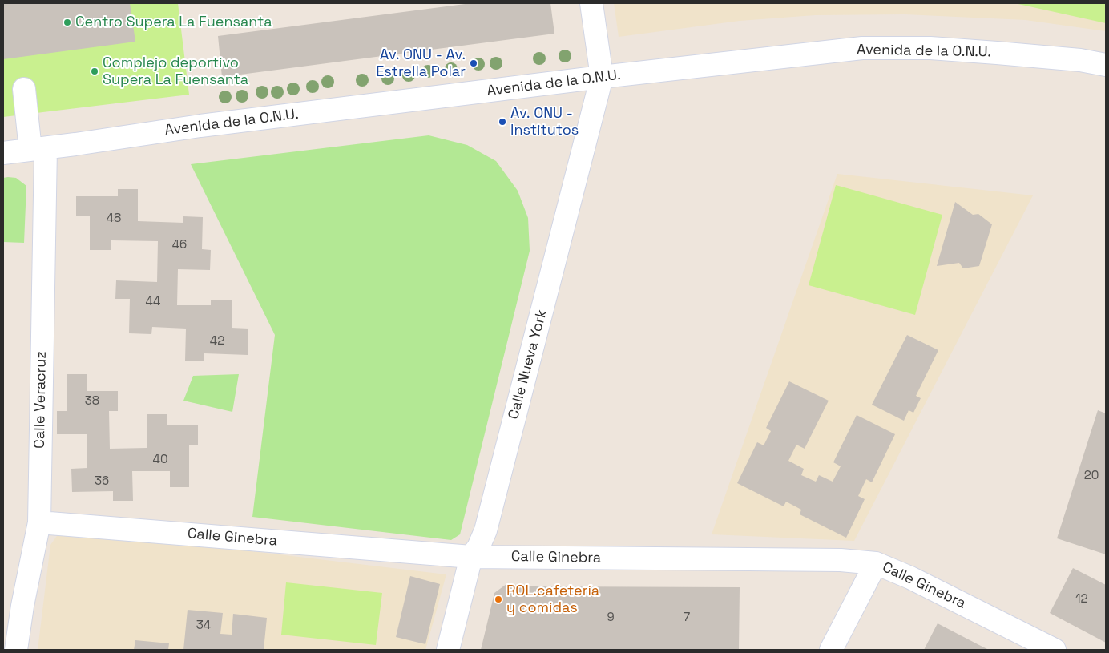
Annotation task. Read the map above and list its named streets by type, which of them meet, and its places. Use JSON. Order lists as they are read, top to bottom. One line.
{"streets":{"street":["Avenida de la O.N.U.","Calle Nueva York","Calle Veracruz","Calle Ginebra"]},"crossings":[["Avenida de la O.N.U.","Calle Nueva York"],["Avenida de la O.N.U.","Calle Veracruz"],["Calle Nueva York","Calle Ginebra"],["Calle Veracruz","Calle Ginebra"]],"places":["Centro Supera La Fuensanta","Av. ONU - Av. Estrella Polar","Complejo deportivo Supera La Fuensanta","Av. ONU - Institutos","ROL.cafetería y comidas"],"house_numbers":["48","46","44","42","38","40","20","36","12","9","7","34"]}
